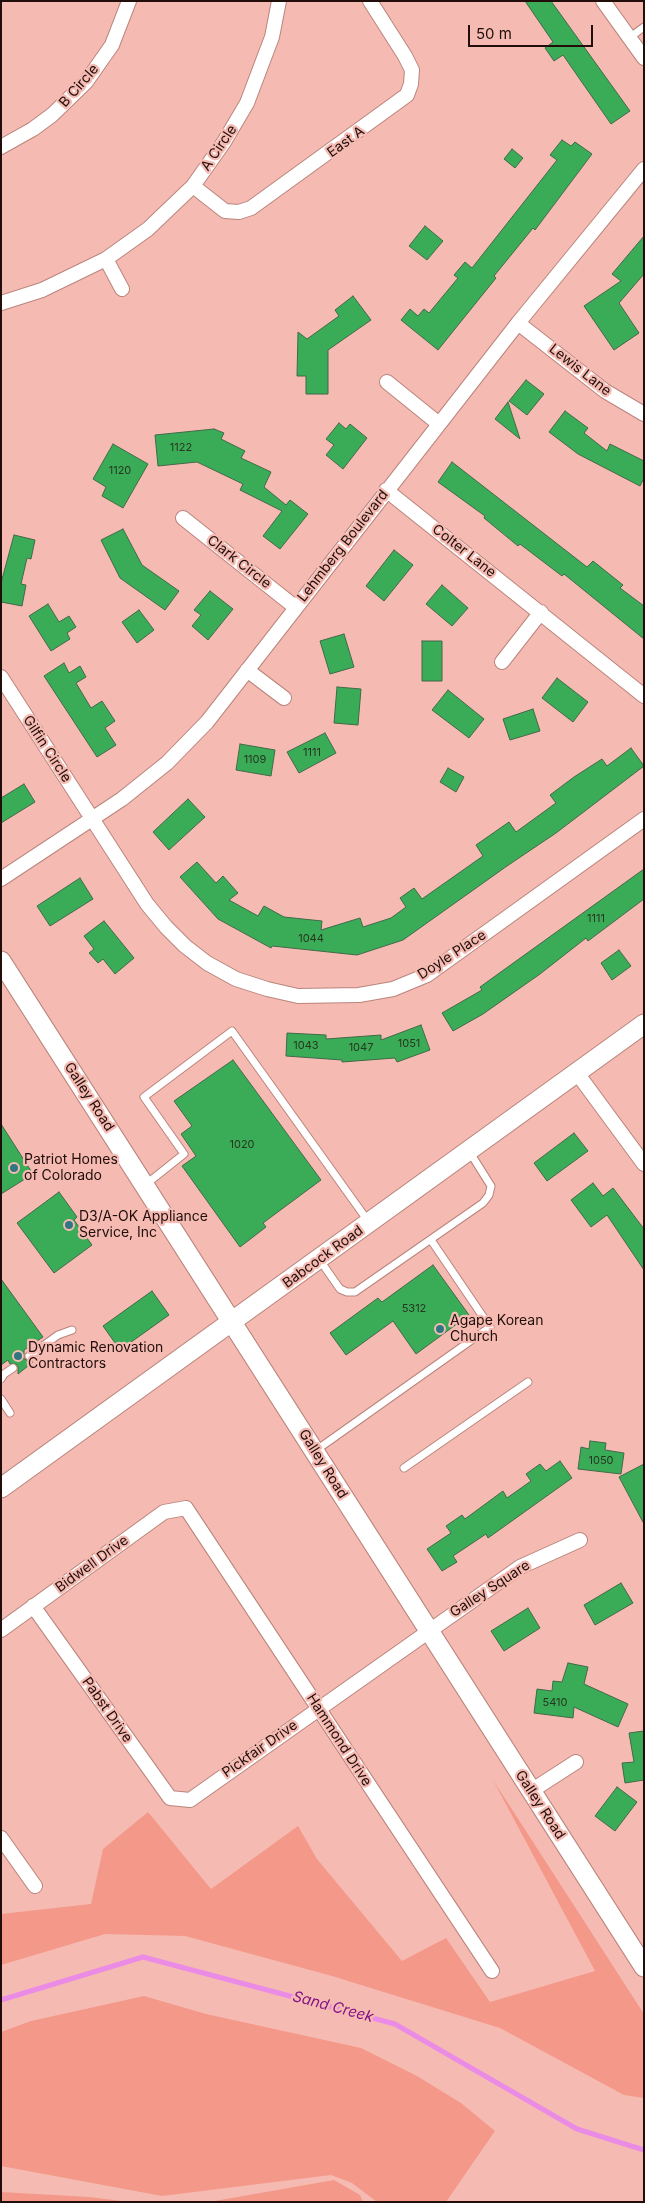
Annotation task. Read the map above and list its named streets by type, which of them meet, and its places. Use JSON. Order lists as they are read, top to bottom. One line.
{"streets":{"main road":["Galley Road","Babcock Road"],"street":["B Circle","East A","A Circle","Lewis Lane","Lehmberg Boulevard","Colter Lane","Clark Circle","Gilfin Circle","Doyle Place","Bidwell Drive","Galley Square","Pabst Drive","Hammond Drive","Pickfair Drive"]},"crossings":[["East A","A Circle"],["Lewis Lane","Lehmberg Boulevard"],["Lehmberg Boulevard","Colter Lane"],["Lehmberg Boulevard","Clark Circle"],["Lehmberg Boulevard","Gilfin Circle"],["Lehmberg Boulevard","Doyle Place"],["Gilfin Circle","Doyle Place"],["Galley Road","Babcock Road"],["Galley Road","Galley Square"],["Galley Road","Pickfair Drive"],["Bidwell Drive","Pabst Drive"],["Bidwell Drive","Hammond Drive"],["Galley Square","Pickfair Drive"],["Pabst Drive","Pickfair Drive"],["Hammond Drive","Pickfair Drive"]],"water":["Sand Creek"],"places":["Patriot Homes of Colorado","D3/A-OK Appliance Service, Inc","Agape Korean Church","Dynamic Renovation Contractors"],"house_numbers":["1122","1120","1111","1109","1111","1044","1051","1043","1047","1020","5312","1050","5410"],"scale_bar":"50 m"}
